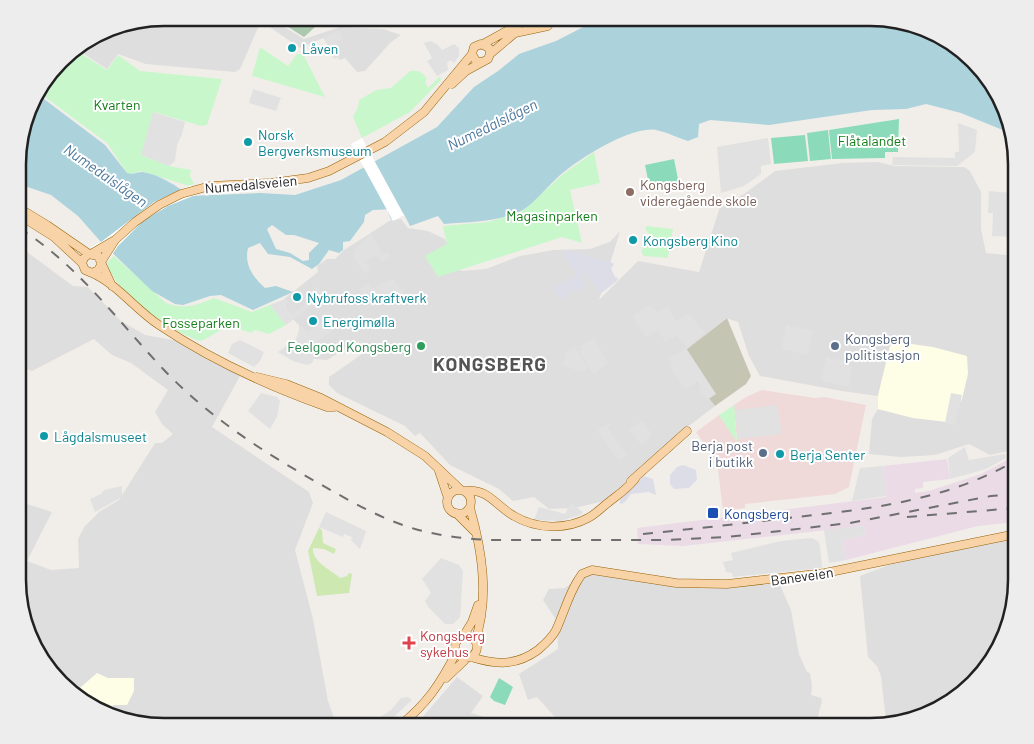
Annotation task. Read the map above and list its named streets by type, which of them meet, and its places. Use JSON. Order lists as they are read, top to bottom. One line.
{"streets":{"main road":["Numedalsveien","Baneveien"]},"districts":["KONGSBERG"],"water":["Numedalslågen"],"parks":["Kvarten","Flåtalandet","Magasinparken","Fosseparken"],"places":{"other":["Låven","Norsk Bergverksmuseum","Kongsberg videregående skole","Kongsberg Kino","Nybrufoss kraftverk","Energimølla","Feelgood Kongsberg","Kongsberg politistasjon","Lågdalsmuseet","Berja post i butikk","Berja Senter"],"transit":["Kongsberg"],"health":["Kongsberg sykehus"]}}
